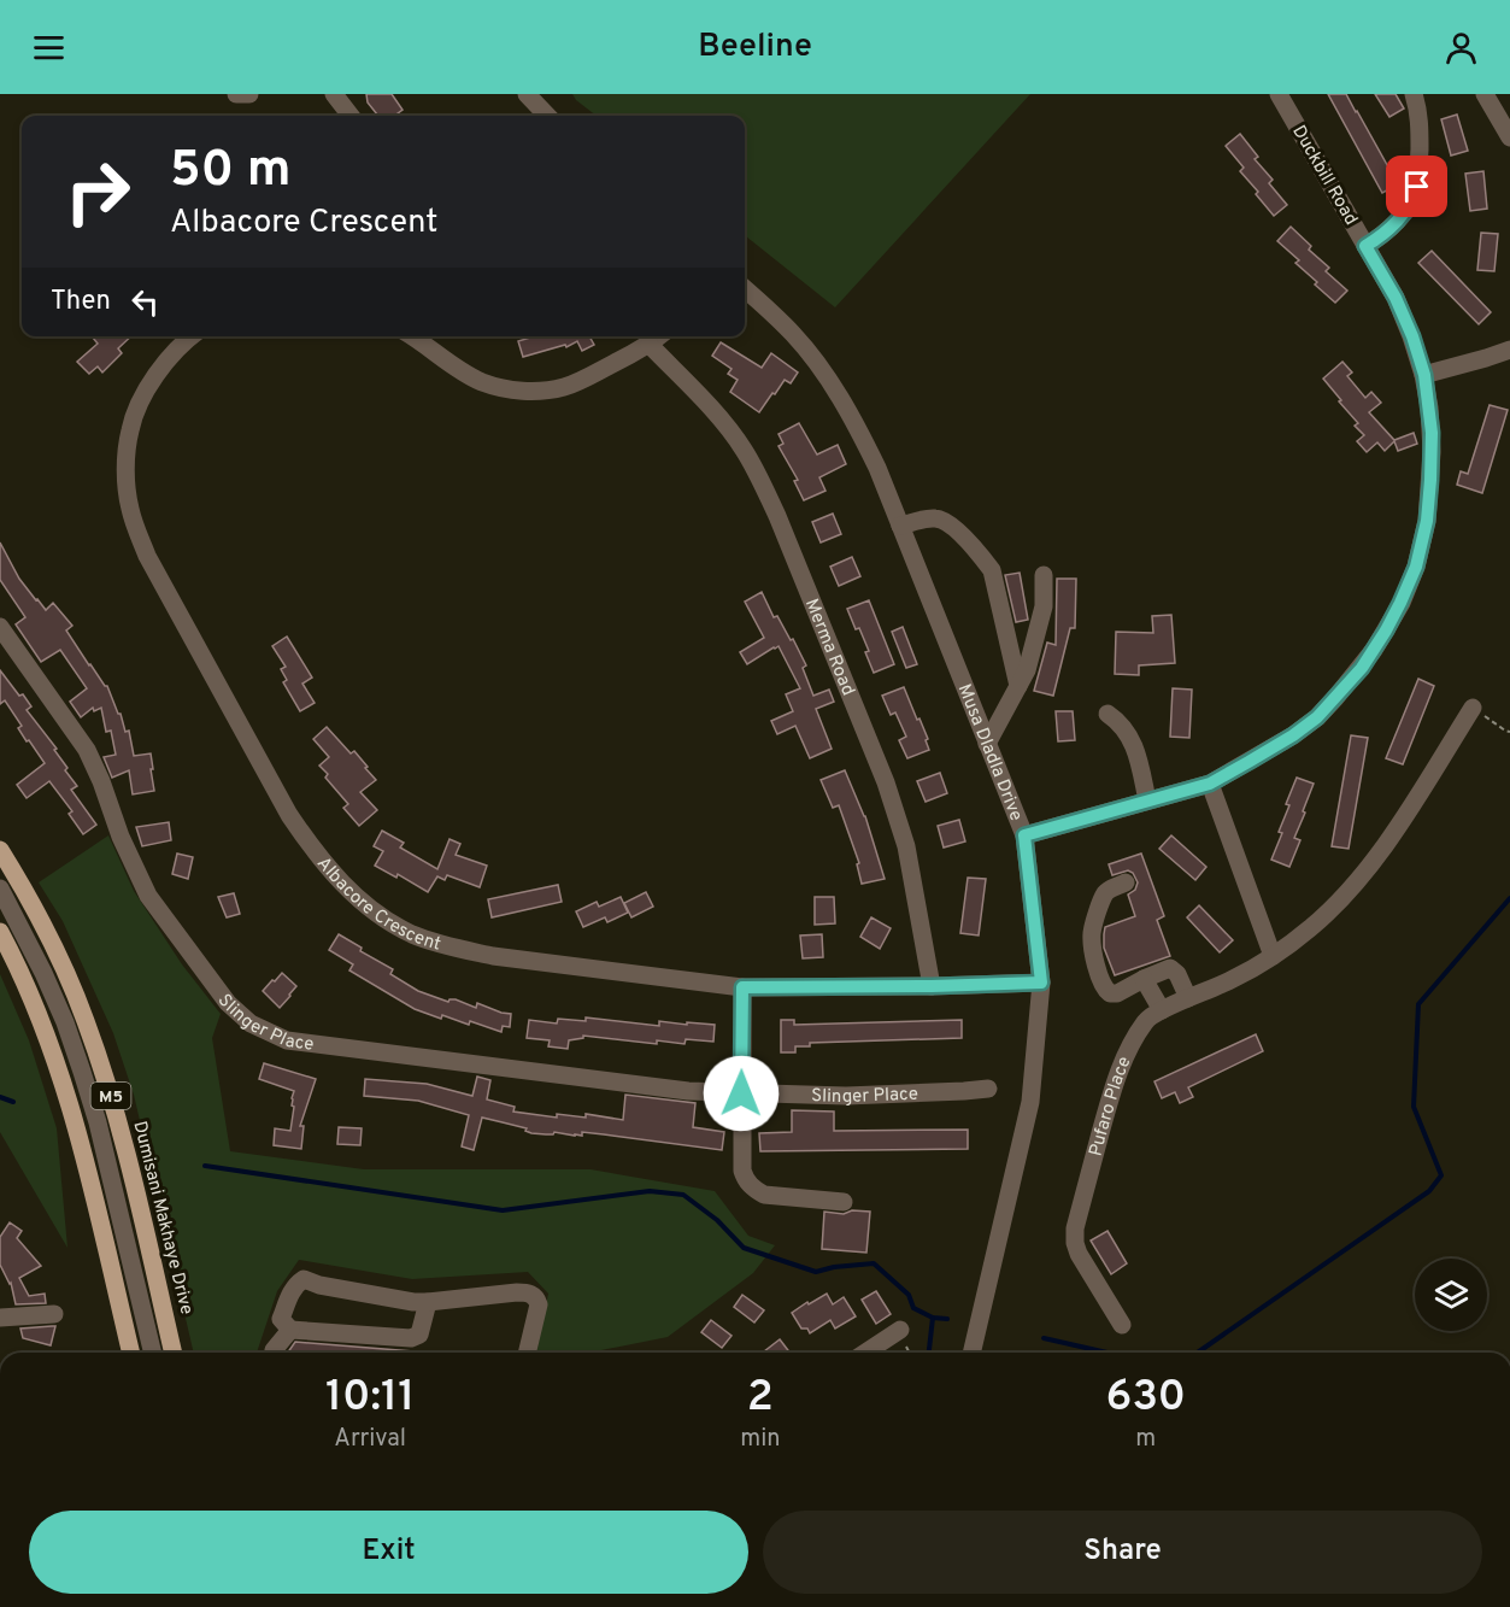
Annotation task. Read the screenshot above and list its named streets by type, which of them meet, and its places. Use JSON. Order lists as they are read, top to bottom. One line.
{"streets":{"main road":["M5","Dumisani Makhaye Drive"],"street":["Duckbill Road","Merma Road","Musa Dladla Drive","Albacore Crescent","Slinger Place","Pufaro Place"]},"crossings":[["Duckbill Road","Musa Dladla Drive"],["Merma Road","Albacore Crescent"],["Musa Dladla Drive","Albacore Crescent"]],"page":{"header":"Beeline","turn":["50 m","Albacore Crescent"],"then":"Then","eta":["10:11","Arrival","2","min","630","m"],"buttons":["Exit","Share"]}}
